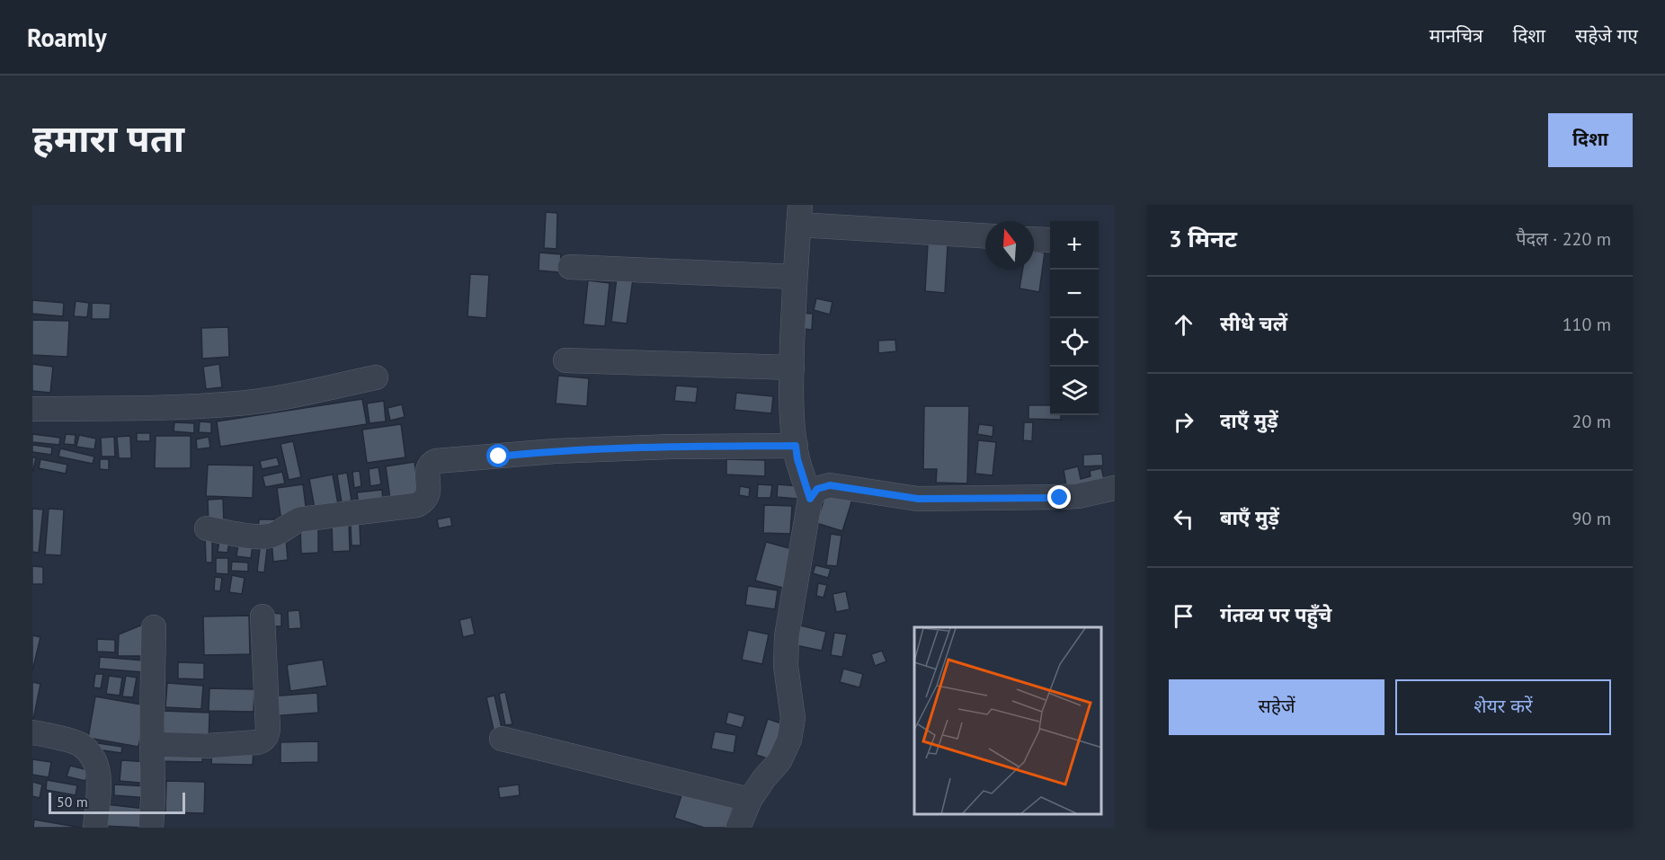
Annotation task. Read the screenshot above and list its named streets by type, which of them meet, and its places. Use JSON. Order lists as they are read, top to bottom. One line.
{"scale_bar":"50 m","north":"top","page":{"header":"Roamly","nav":["मानचित्र","दिशा","सहेजे गए"],"title":"हमारा पता","buttons":["दिशा",["सहेजें","शेयर करें"]],"heading":["3 मिनट","पैदल · 220 m"],"map_buttons":["+","−"],"list":[["सीधे चलें","110 m"],["दाएँ मुड़ें","20 m"],["बाएँ मुड़ें","90 m"],"गंतव्य पर पहुँचे"],"scale":"50 m"}}
